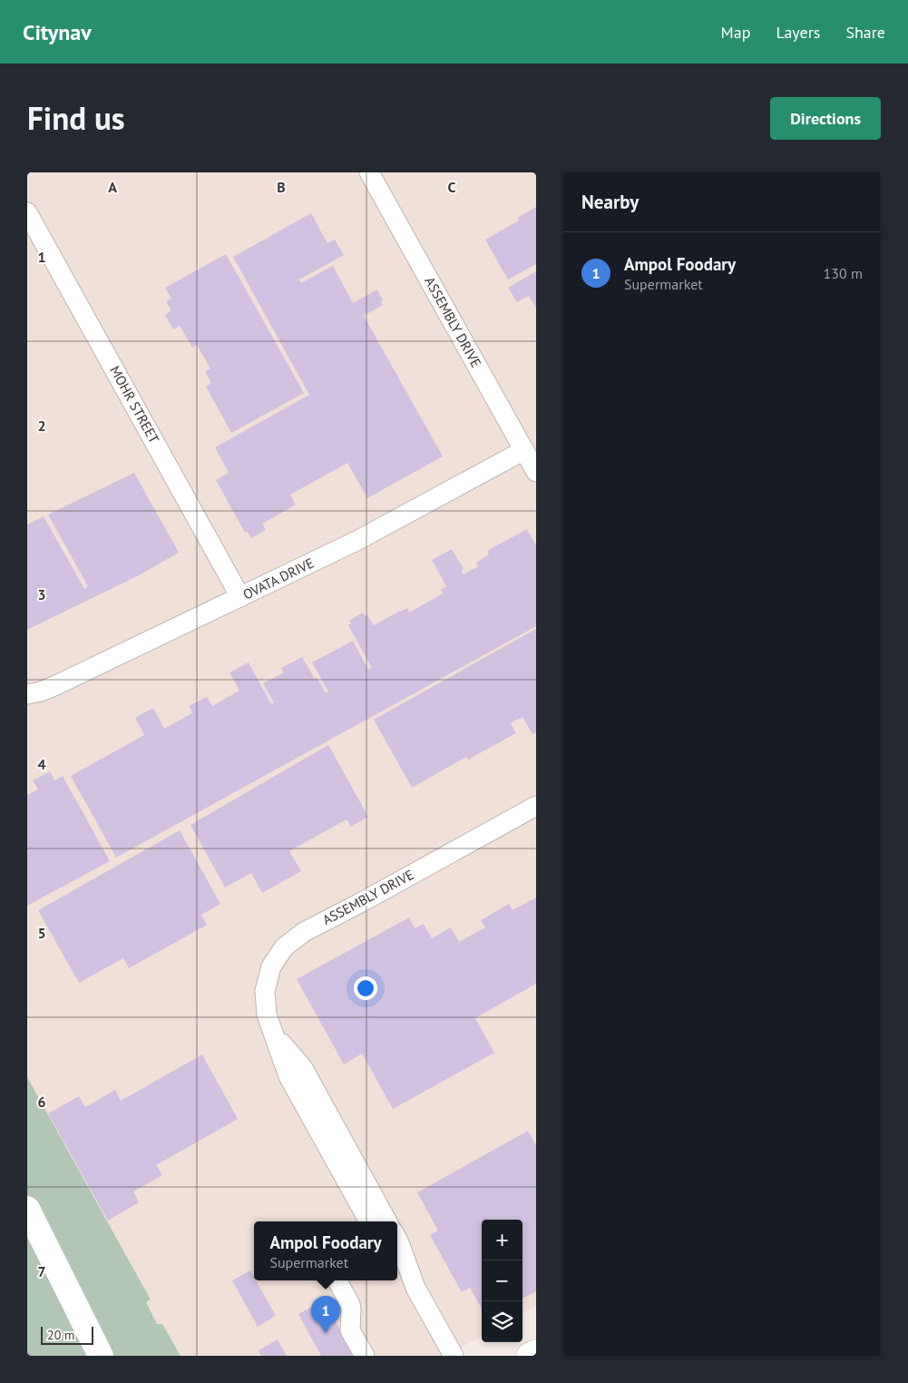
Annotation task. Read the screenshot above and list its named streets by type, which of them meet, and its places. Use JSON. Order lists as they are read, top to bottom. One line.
{"streets":{"street":["ASSEMBLY DRIVE","MOHR STREET","OVATA DRIVE"]},"crossings":[["ASSEMBLY DRIVE","OVATA DRIVE"],["MOHR STREET","OVATA DRIVE"]],"scale_bar":"20 m","page":{"header":"Citynav","nav":["Map","Layers","Share"],"title":"Find us","buttons":"Directions","heading":"Nearby","list":[{"mark":"1","name":"Ampol Foodary","note":"Supermarket","value":"130 m"}],"map_buttons":["+","−"],"popup":["Ampol Foodary","Supermarket"],"pins":"1","scale":"20 m"},"grid":{"columns":["A","B","C"],"rows":["1","2","3","4","5","6","7"]}}
